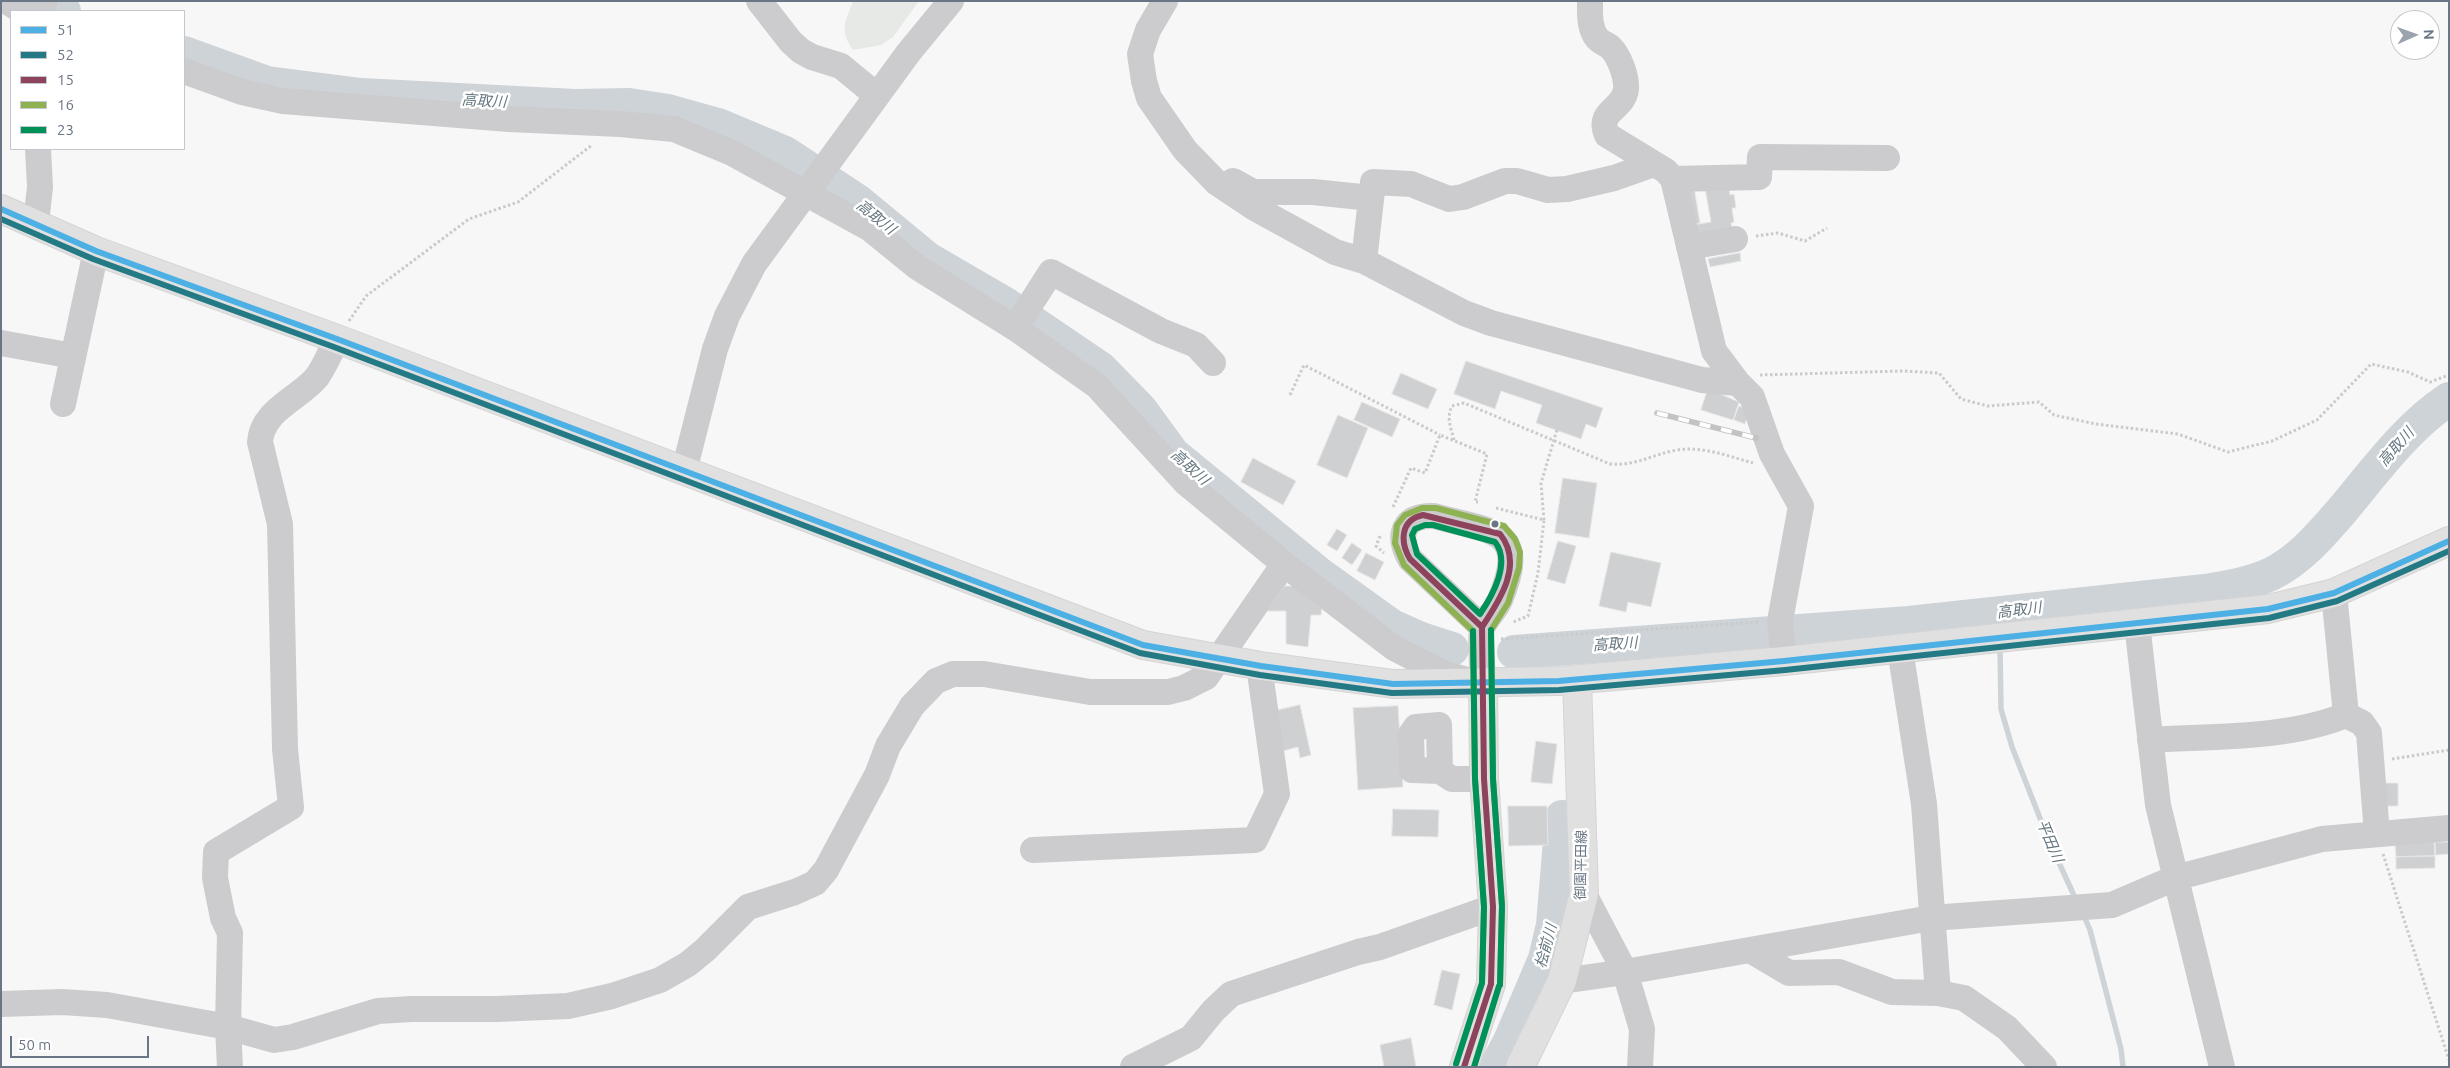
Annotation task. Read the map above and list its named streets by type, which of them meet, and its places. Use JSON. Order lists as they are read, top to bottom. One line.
{"streets":{"main road":["御園平田線"]},"water":["高取川","平田川","桧前川"],"lines":["transit line 51","transit line 52","transit line 16","transit line 15","transit line 23"],"legend":["51","52","15","16","23"],"scale_bar":"50 m","north":"right"}
